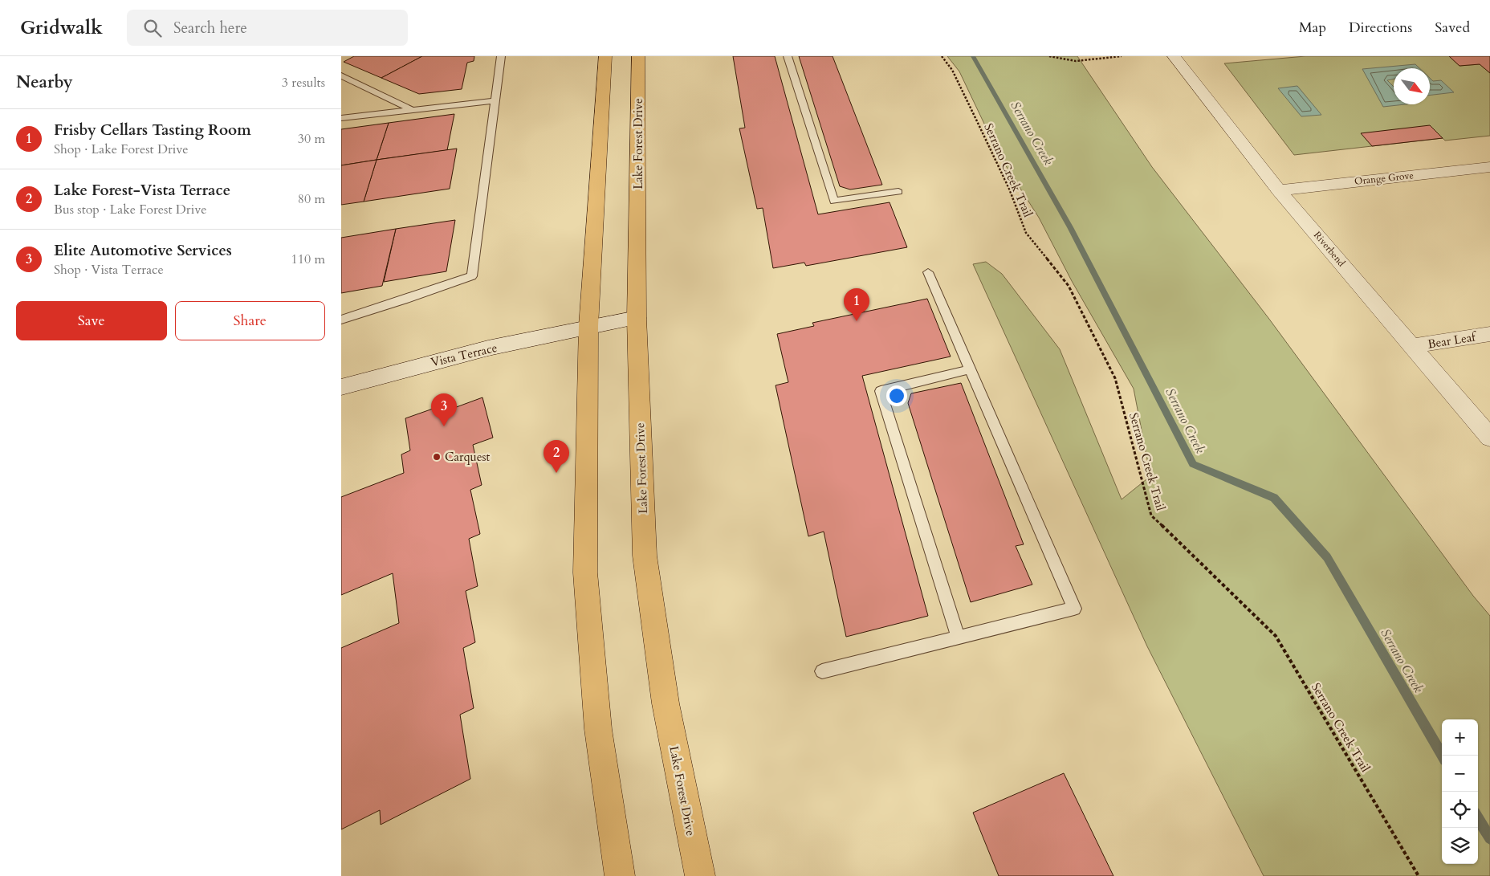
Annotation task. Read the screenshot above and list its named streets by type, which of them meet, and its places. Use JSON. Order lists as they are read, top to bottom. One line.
{"streets":{"main road":["Lake Forest Drive"],"street":["Orange Grove","Riverbend","Bear Leaf","Vista Terrace"],"path":["Serrano Creek Trail"]},"crossings":[["Lake Forest Drive","Vista Terrace"],["Orange Grove","Riverbend"],["Riverbend","Bear Leaf"]],"water":["Serrano Creek"],"places":["Carquest"],"north":"bottom right","page":{"header":"Gridwalk","search":"Search here","nav":["Map","Directions","Saved"],"heading":["Nearby","3 results"],"list":[{"mark":"1","name":"Frisby Cellars Tasting Room","note":"Shop · Lake Forest Drive","value":"30 m"},{"mark":"2","name":"Lake Forest-Vista Terrace","note":"Bus stop · Lake Forest Drive","value":"80 m"},{"mark":"3","name":"Elite Automotive Services","note":"Shop · Vista Terrace","value":"110 m"}],"pins":["1","3","2"],"buttons":["Save","Share"],"map_buttons":["+","−"]}}
